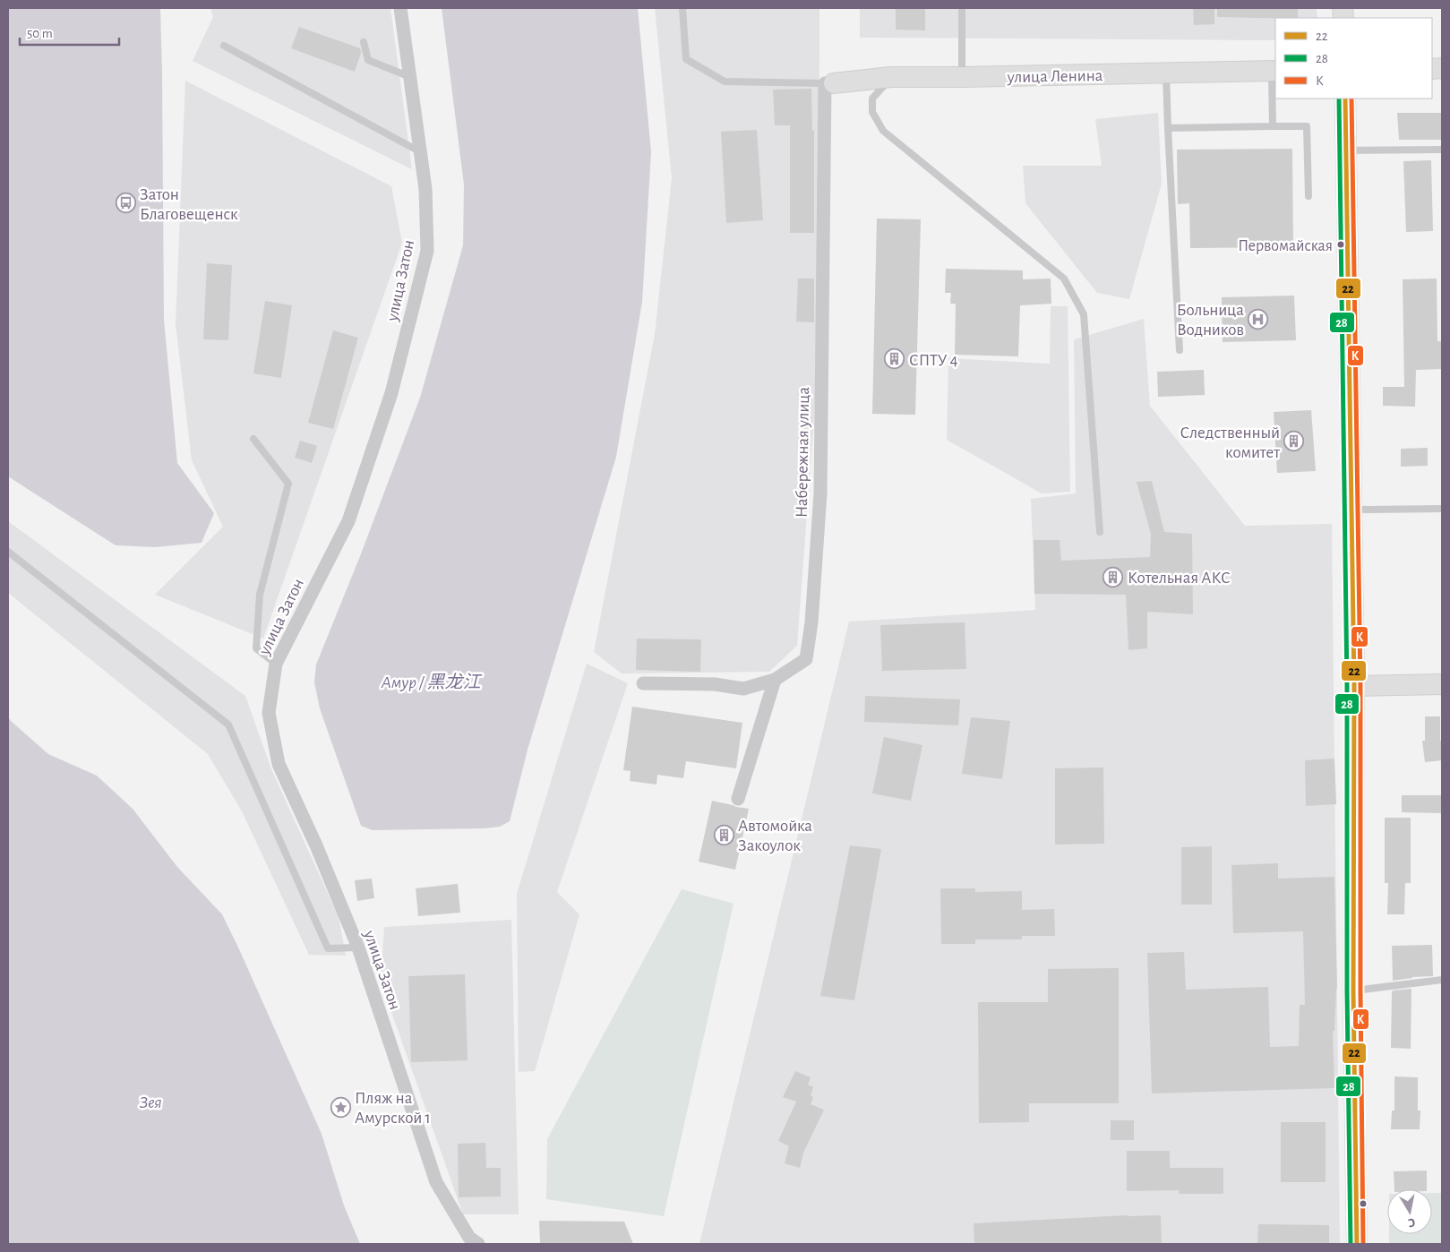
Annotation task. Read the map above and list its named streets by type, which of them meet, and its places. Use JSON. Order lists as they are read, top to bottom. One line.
{"streets":{"street":["улица Ленина","улица Затон","Набережная улица"]},"crossings":[["улица Ленина","Набережная улица"]],"water":["Амур / 黑龙江","Зея"],"places":{"bus stop":["Затон Благовещенск"],"other":["Первомайская"],"hospital":["Больница Водников"],"building":["СПТУ 4","Следственный комитет","Котельная АКС","Автомойка Закоулок"],"place":["Пляж на Амурской 1"]},"lines":["transit line 22","transit line 28","transit line К"],"legend":["22","28","К"],"scale_bar":"50 m","north":"bottom"}
